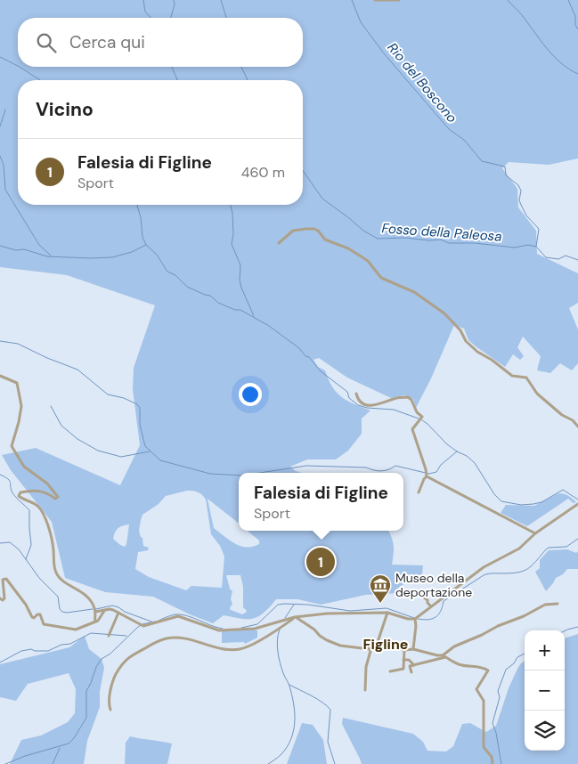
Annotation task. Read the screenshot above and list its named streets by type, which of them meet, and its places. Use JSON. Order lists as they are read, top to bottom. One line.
{"districts":["Figline"],"water":["Rio del Boscono","Fosso della Paleosa"],"places":{"museum":["Museo della deportazione"]},"page":{"search":"Cerca qui","heading":"Vicino","list":[{"mark":"1","name":"Falesia di Figline","note":"Sport","value":"460 m"}],"popup":["Falesia di Figline","Sport"],"pins":"1","map_buttons":["+","−"]}}
